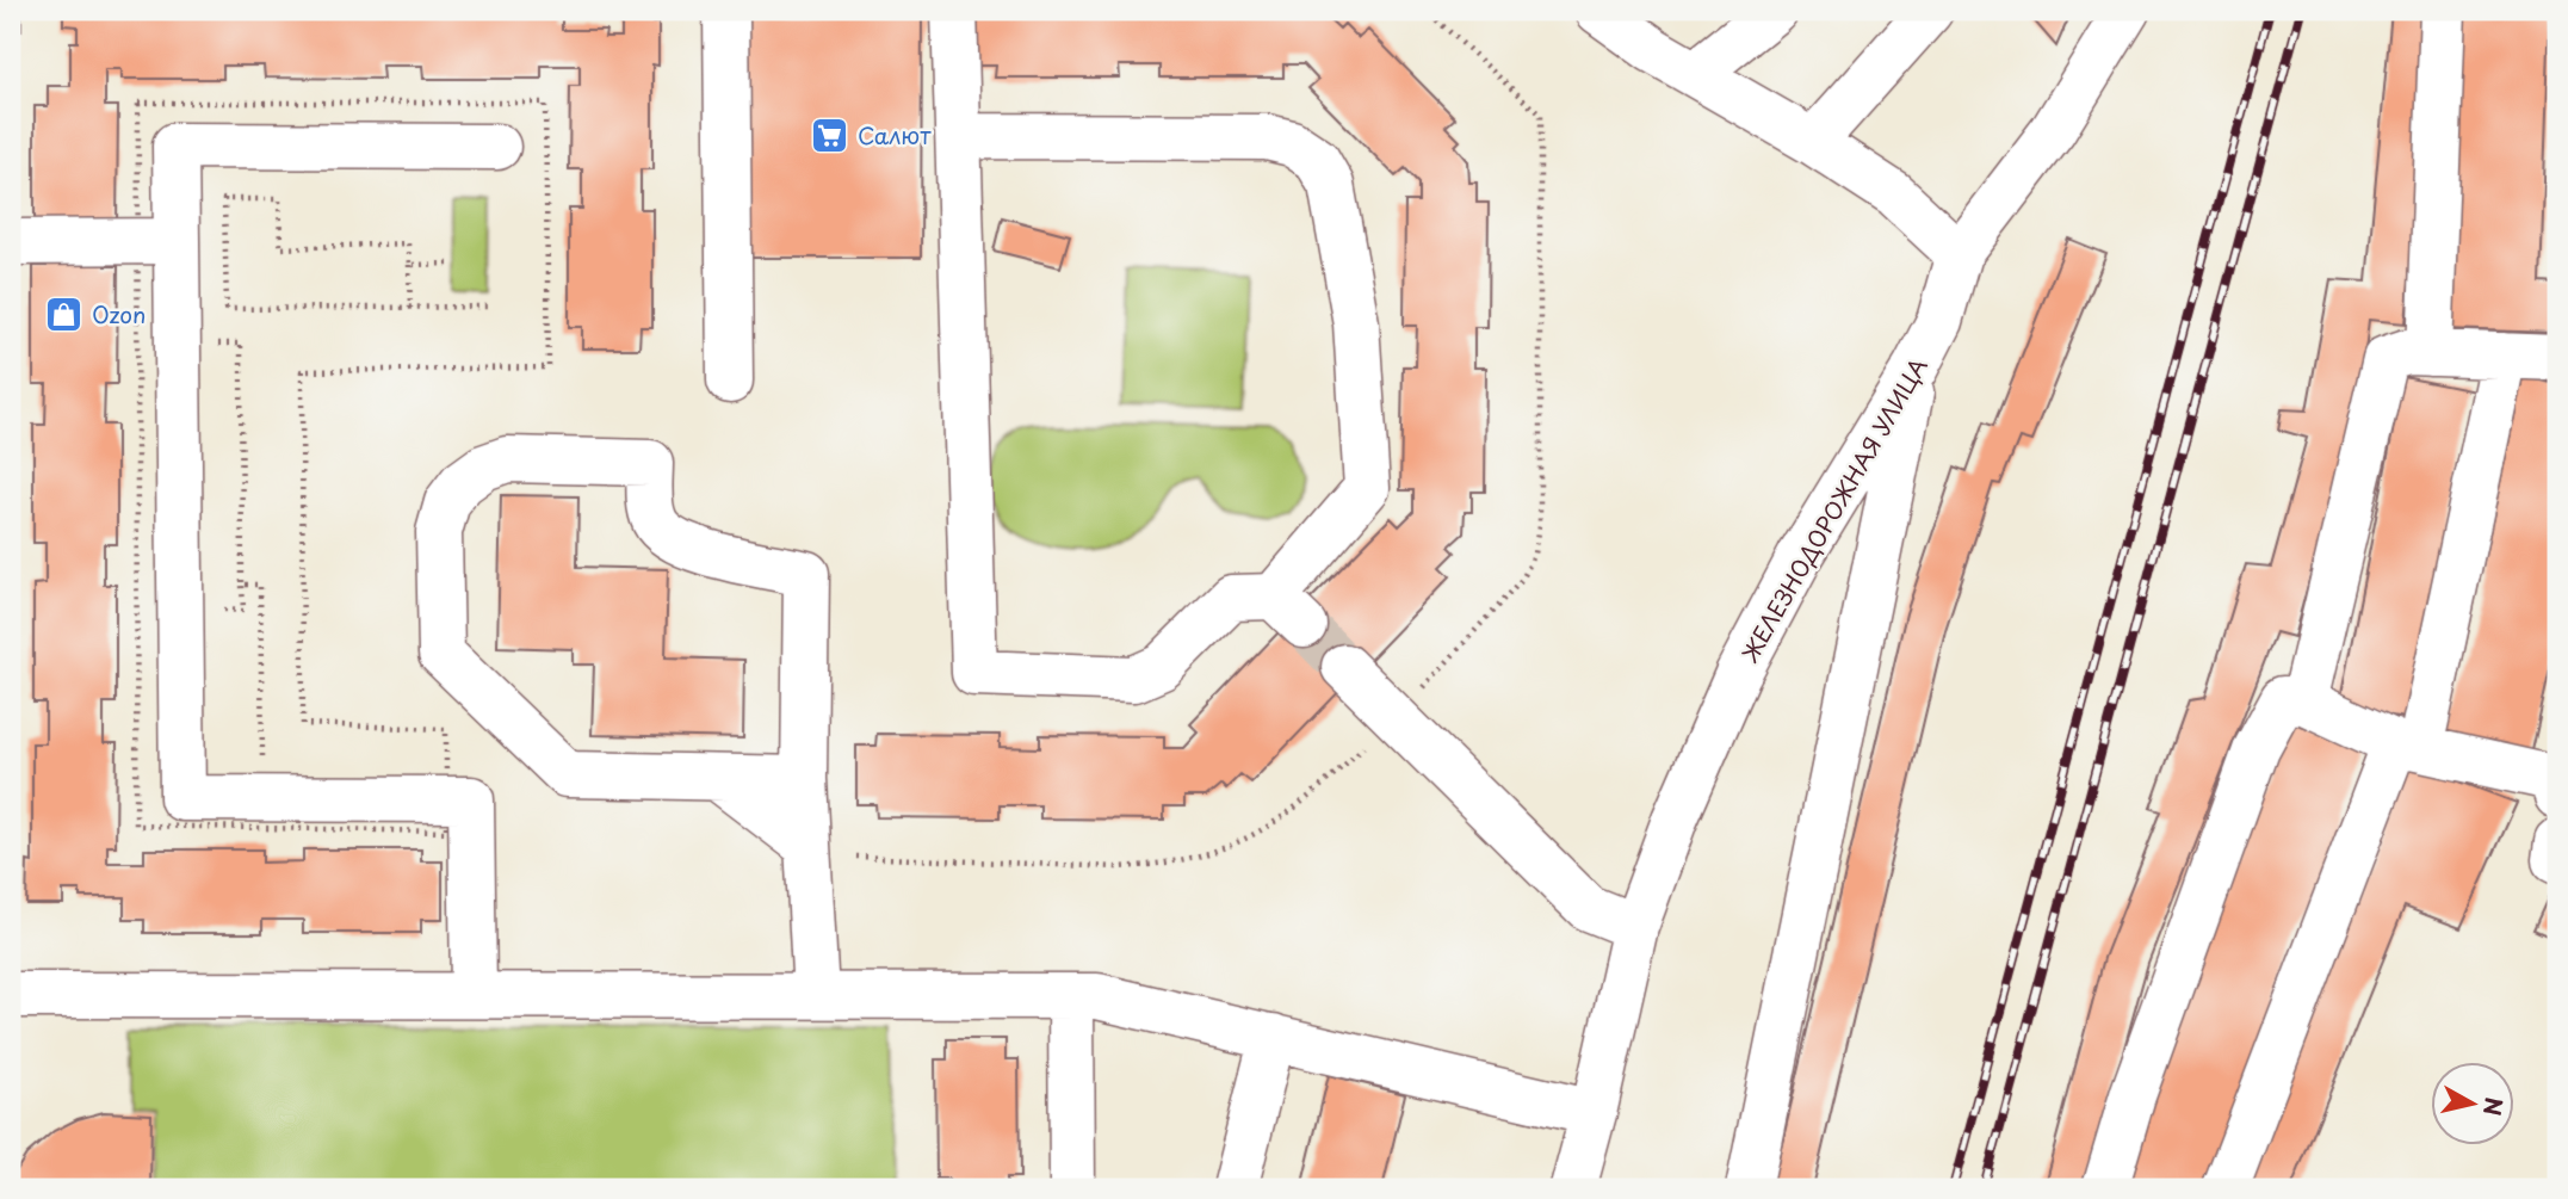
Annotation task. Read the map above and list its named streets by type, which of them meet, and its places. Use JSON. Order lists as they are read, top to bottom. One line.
{"streets":{"street":["ЖЕЛЕЗНОДОРОЖНАЯ УЛИЦА"]},"places":{"supermarket":["Салют"],"shop":["Ozon"]},"north":"right"}
